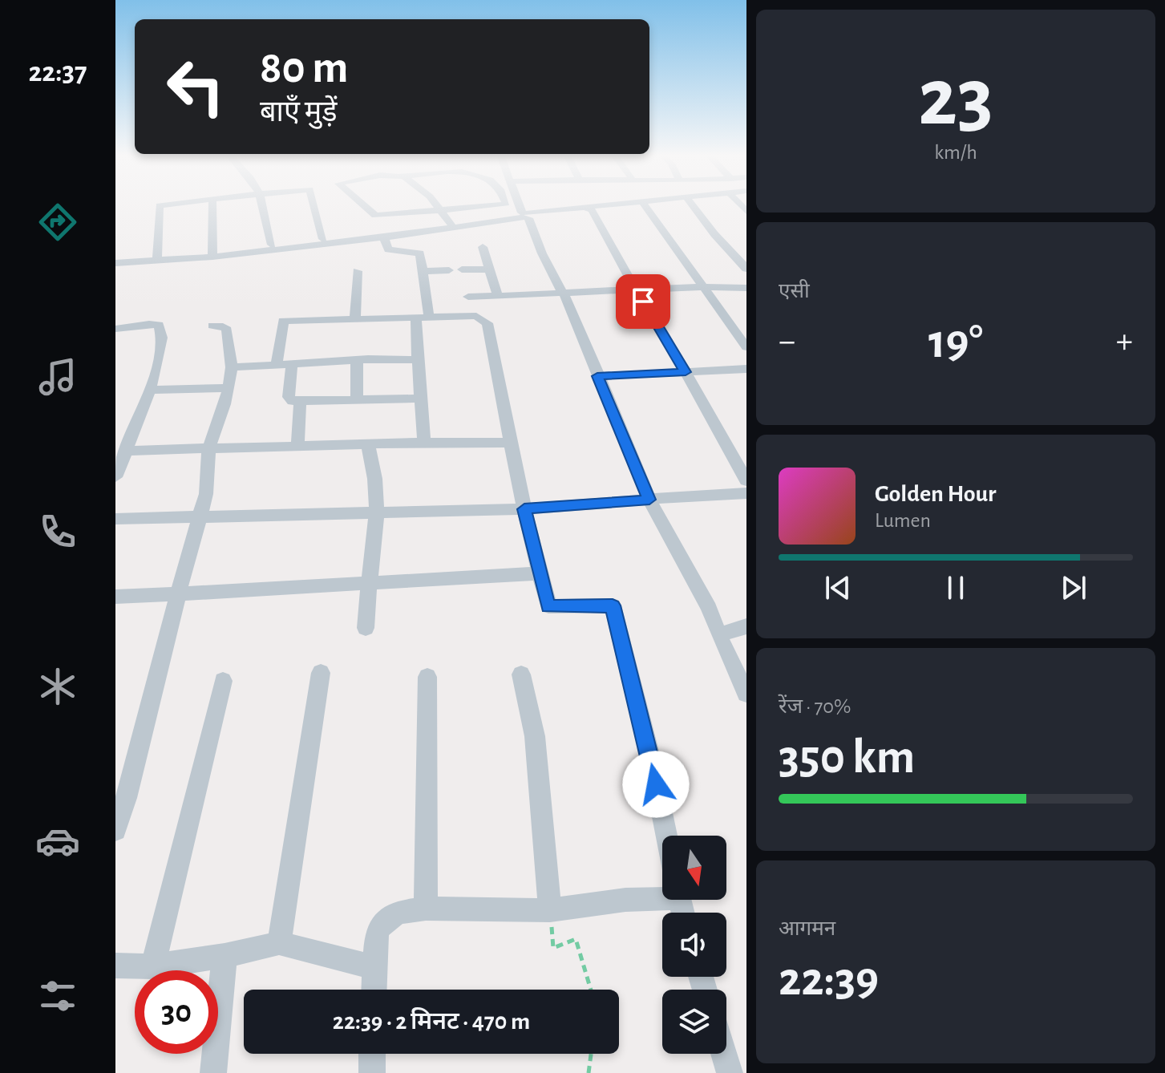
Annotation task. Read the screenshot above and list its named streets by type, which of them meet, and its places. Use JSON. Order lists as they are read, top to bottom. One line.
{"north":"bottom","page":{"tabs":"22:37","tile":[["23","km/h"],"एसी",["रेंज · 70%","350 km"],["आगमन","22:39"]],"turn":["80 m","बाएँ मुड़ें"],"heat":["−","19°","+"],"song":["Golden Hour","Lumen"],"limit":"30","trip":"22:39 · 2 मिनट · 470 m"}}
